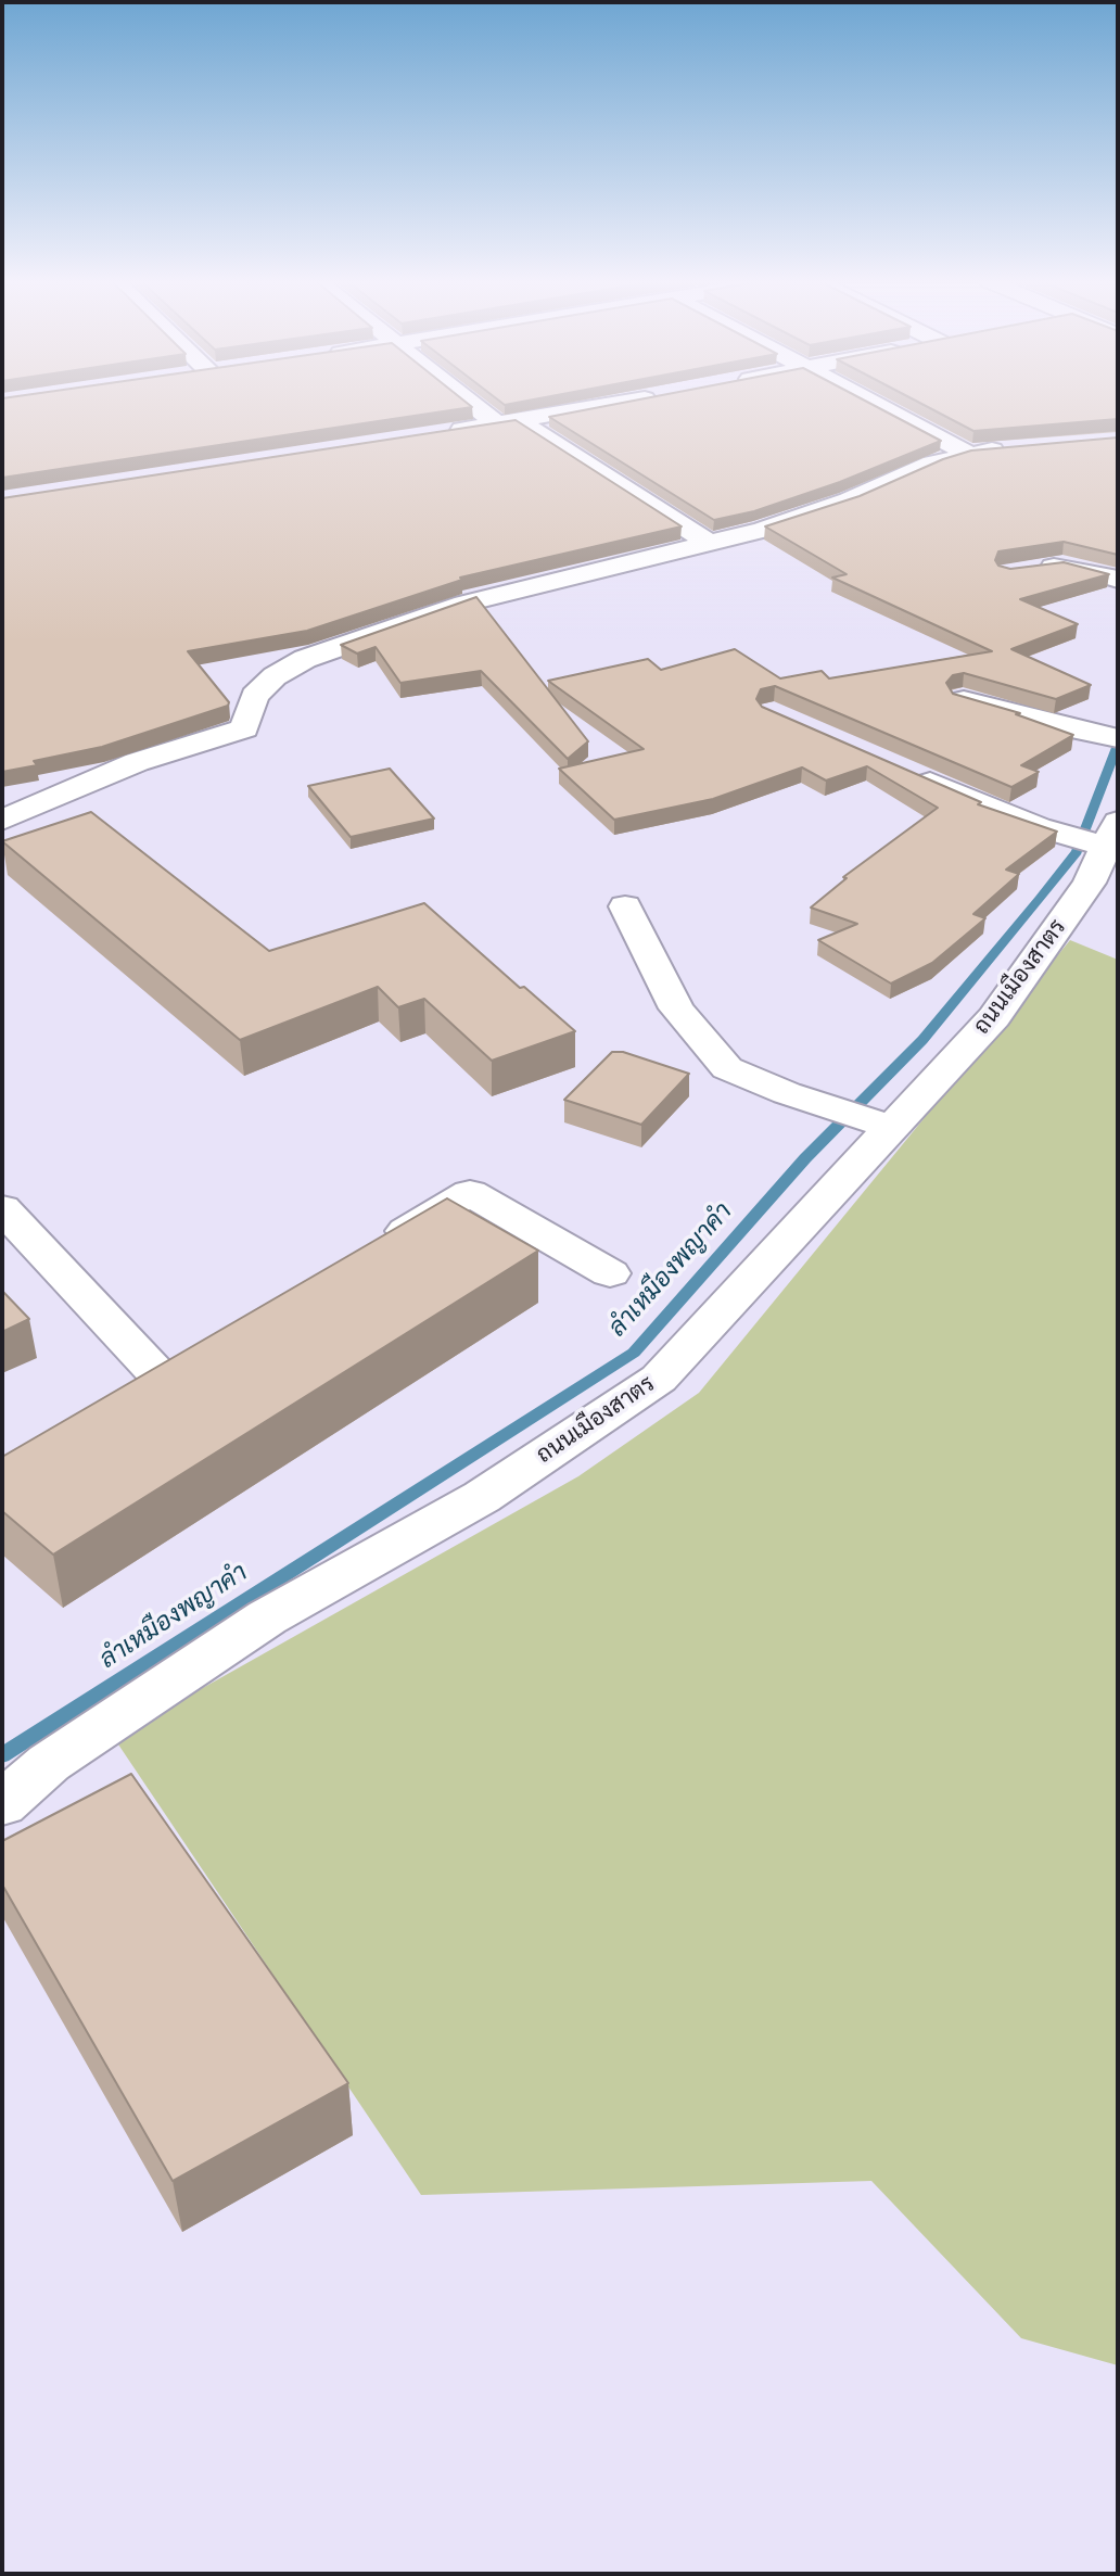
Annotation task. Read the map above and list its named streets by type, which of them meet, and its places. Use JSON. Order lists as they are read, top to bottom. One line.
{"streets":{"street":["ถนนเมืองสาตร"]},"water":["ลำเหมืองพญาคำ"]}
